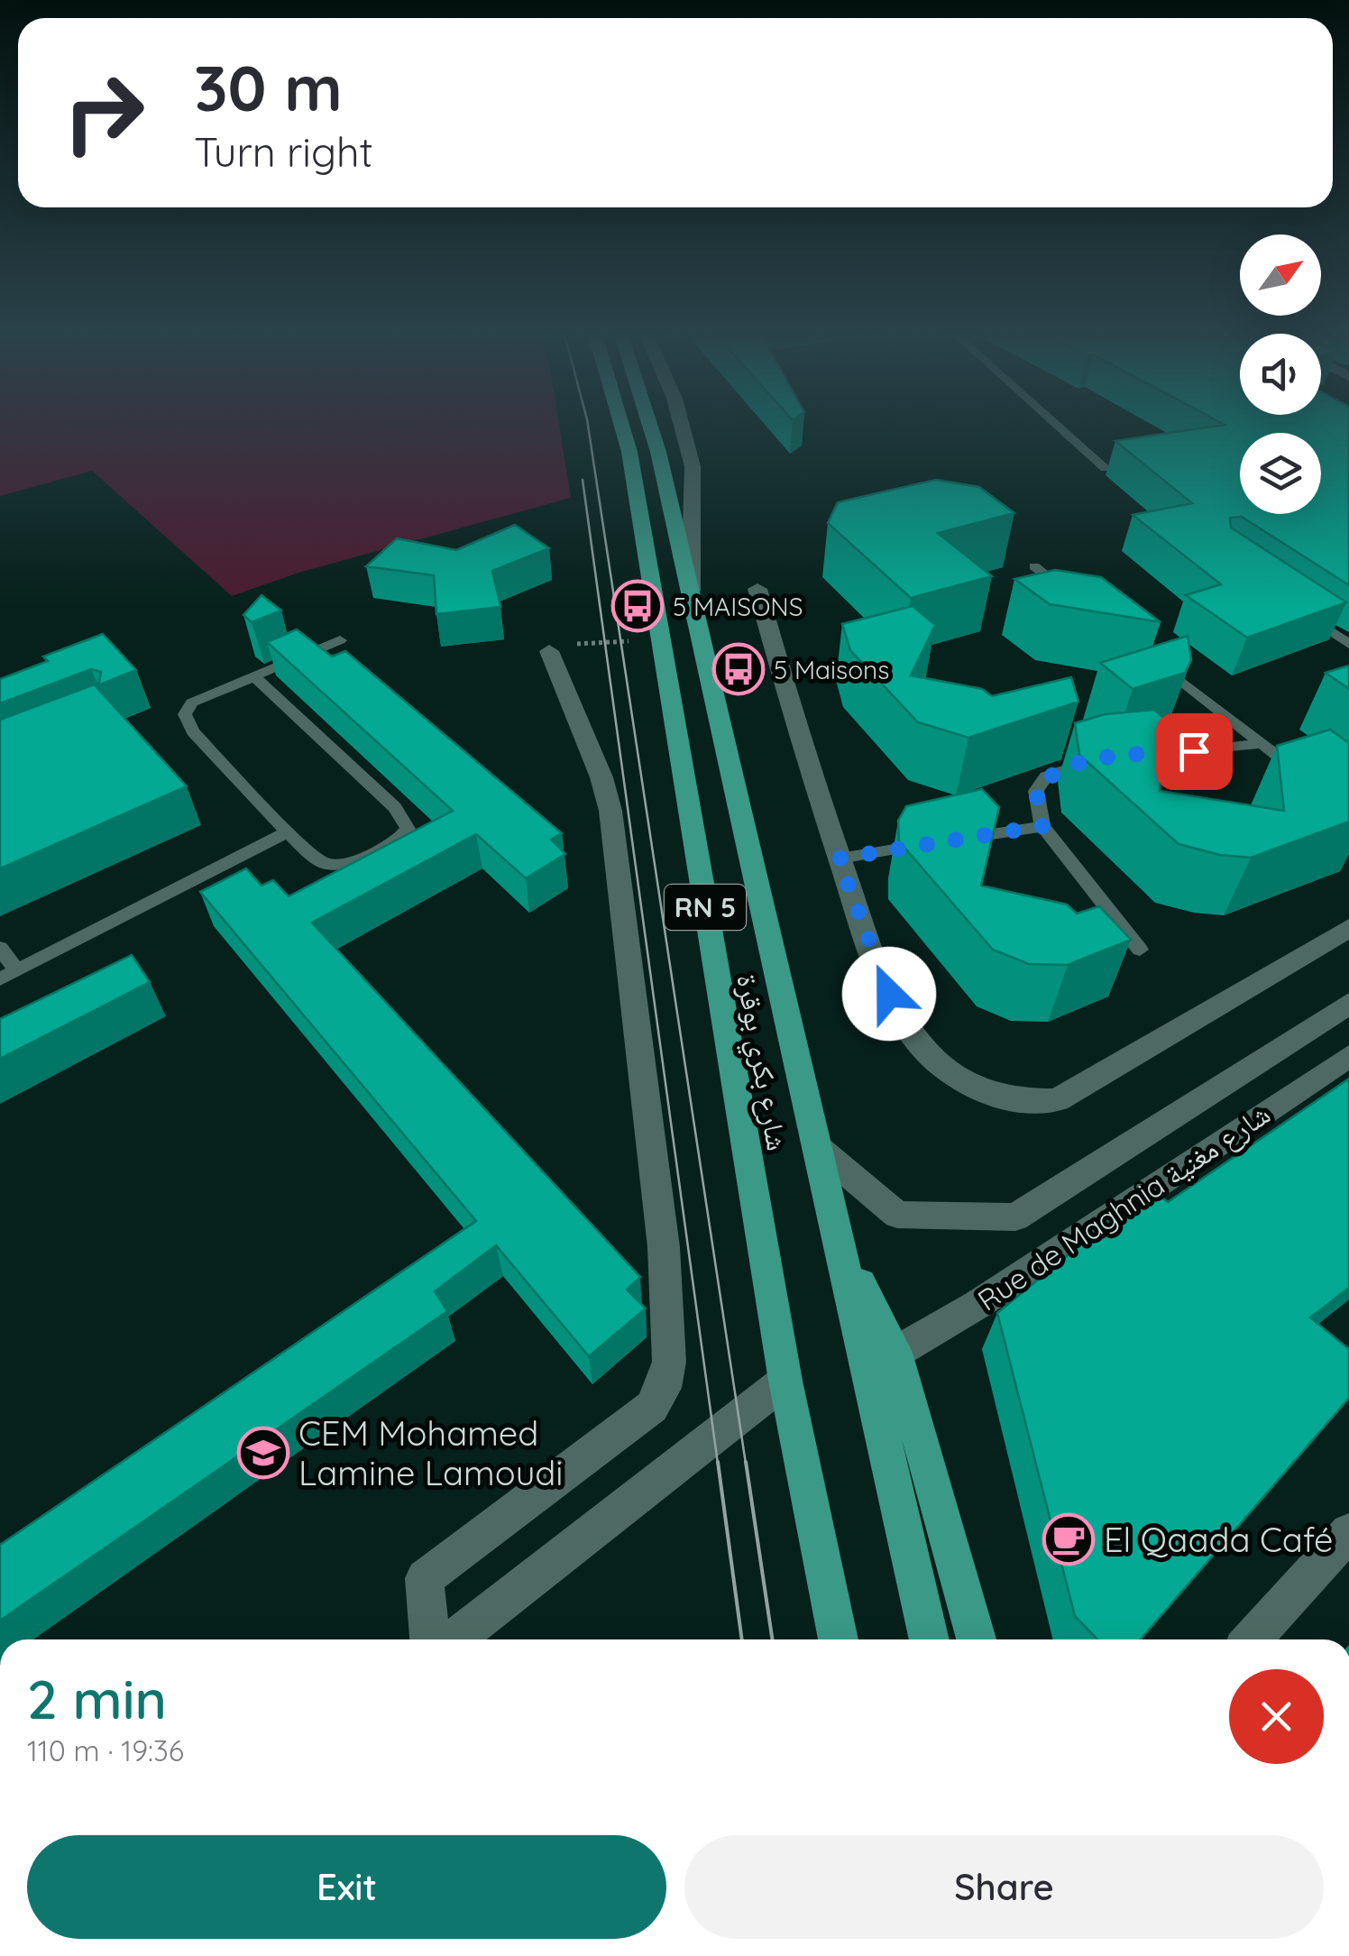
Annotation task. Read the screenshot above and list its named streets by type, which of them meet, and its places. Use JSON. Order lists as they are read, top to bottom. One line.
{"streets":{"highway":["RN 5","شارع بكري بوقرة"],"street":["Rue de Maghnia شارع مغنية"]},"crossings":[["RN 5","شارع بكري بوقرة"],["RN 5","Rue de Maghnia شارع مغنية"],["شارع بكري بوقرة","Rue de Maghnia شارع مغنية"]],"places":{"bus stop":["5 MAISONS","5 Maisons"],"school or university":["CEM Mohamed Lamine Lamoudi"],"cafe":["El Qaada Café"]},"north":"top right","page":{"turn":["30 m","Turn right"],"heading":["2 min","110 m · 19:36"],"buttons":["Exit","Share"]}}
